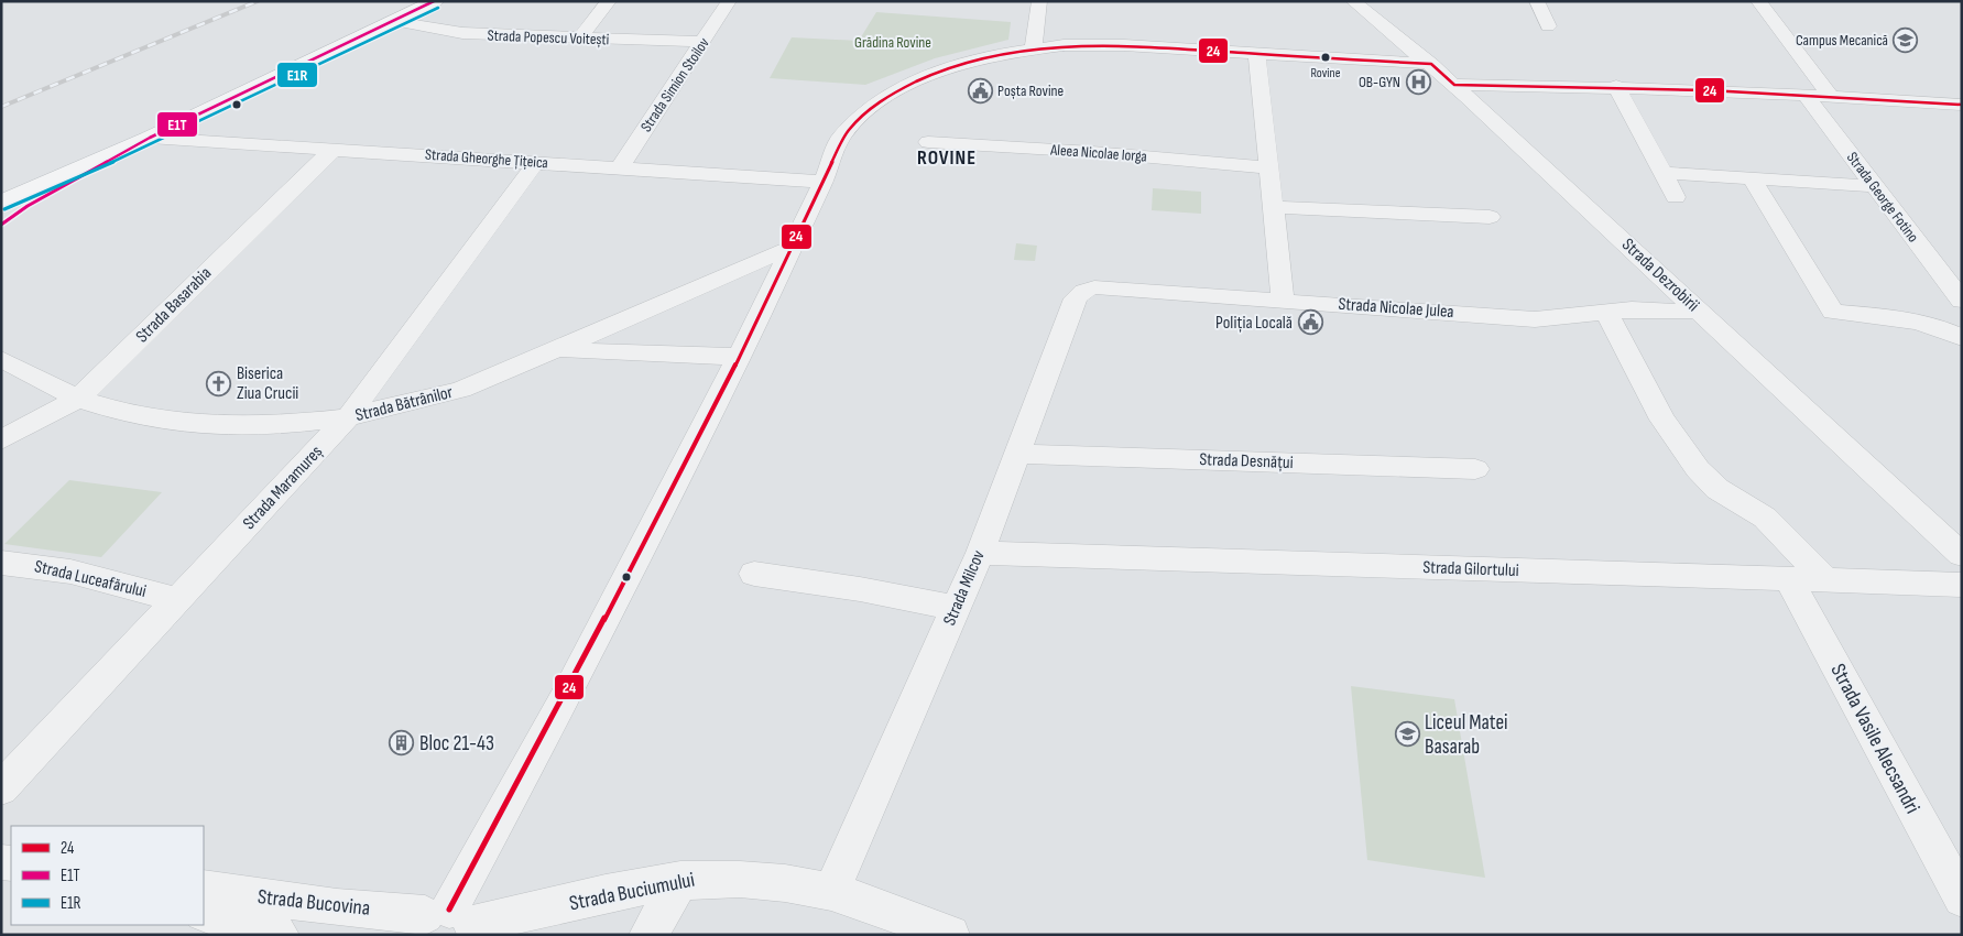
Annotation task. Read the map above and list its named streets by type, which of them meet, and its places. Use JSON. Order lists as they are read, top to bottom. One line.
{"streets":{"street":["Strada Popescu Voitești","Strada Simion Stoilov","Aleea Nicolae Iorga","Strada Gheorghe Țițeica","Strada George Fotino","Strada Dezrobirii","Strada Basarabia","Strada Nicolae Julea","Strada Bătrânilor","Strada Desnățui","Strada Maramureș","Strada Gilortului","Strada Luceafărului","Strada Milcov","Strada Vasile Alecsandri","Strada Buciumului","Strada Bucovina"]},"crossings":[["Strada Popescu Voitești","Strada Simion Stoilov"],["Strada Simion Stoilov","Strada Gheorghe Țițeica"],["Strada Gheorghe Țițeica","Strada Basarabia"],["Strada Gheorghe Țițeica","Strada Maramureș"],["Strada Dezrobirii","Strada Nicolae Julea"],["Strada Basarabia","Strada Bătrânilor"],["Strada Nicolae Julea","Strada Milcov"],["Strada Bătrânilor","Strada Maramureș"],["Strada Desnățui","Strada Milcov"],["Strada Maramureș","Strada Luceafărului"],["Strada Gilortului","Strada Milcov"],["Strada Gilortului","Strada Vasile Alecsandri"],["Strada Milcov","Strada Buciumului"],["Strada Buciumului","Strada Bucovina"]],"districts":["ROVINE"],"parks":["Grădina Rovine"],"places":{"school or university":["Campus Mecanică","Liceul Matei Basarab"],"other":["Rovine"],"hospital":["OB-GYN"],"public building":["Poșta Rovine","Poliția Locală"],"church":["Biserica Ziua Crucii"],"building":["Bloc 21-43"]},"lines":["transit line E1T","transit line E1R","transit line 24"],"legend":["24","E1T","E1R"]}
